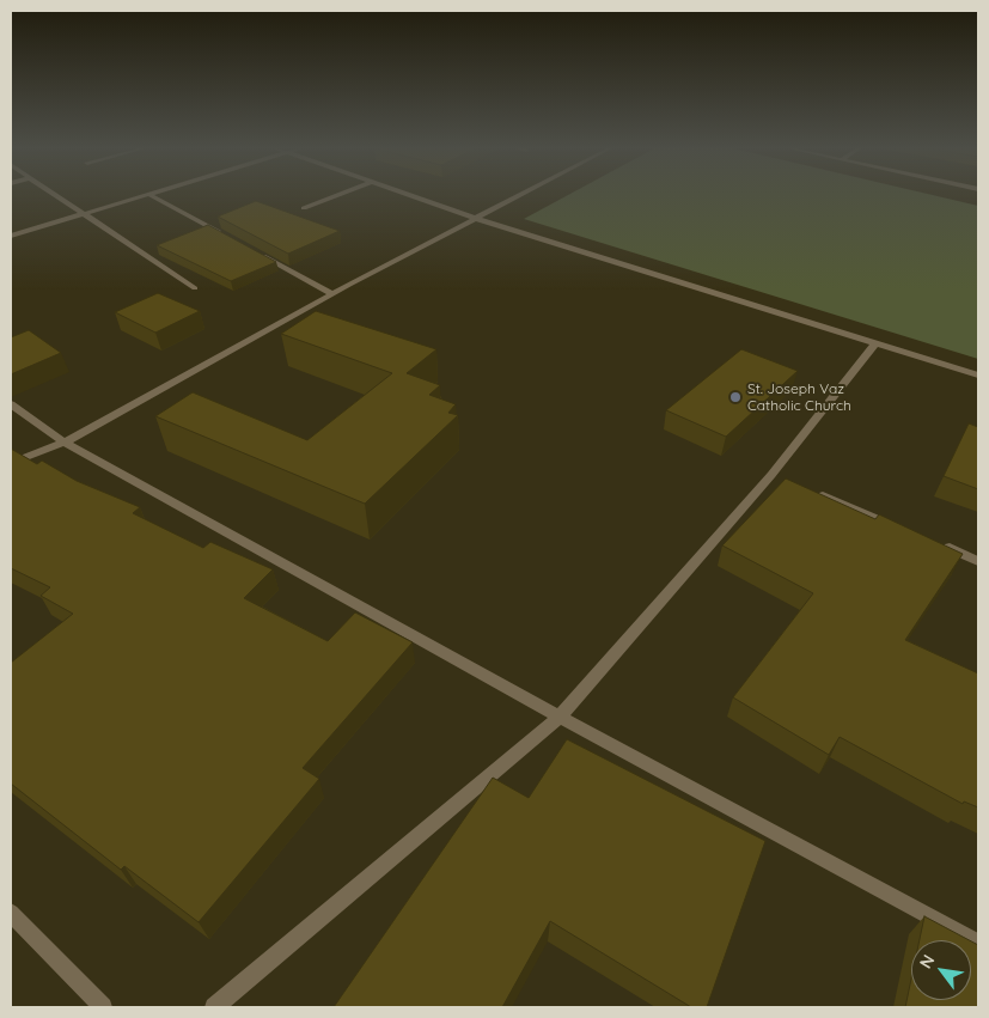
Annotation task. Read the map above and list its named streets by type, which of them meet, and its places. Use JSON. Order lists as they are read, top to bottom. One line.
{"places":["St. Joseph Vaz Catholic Church"],"north":"top left"}
